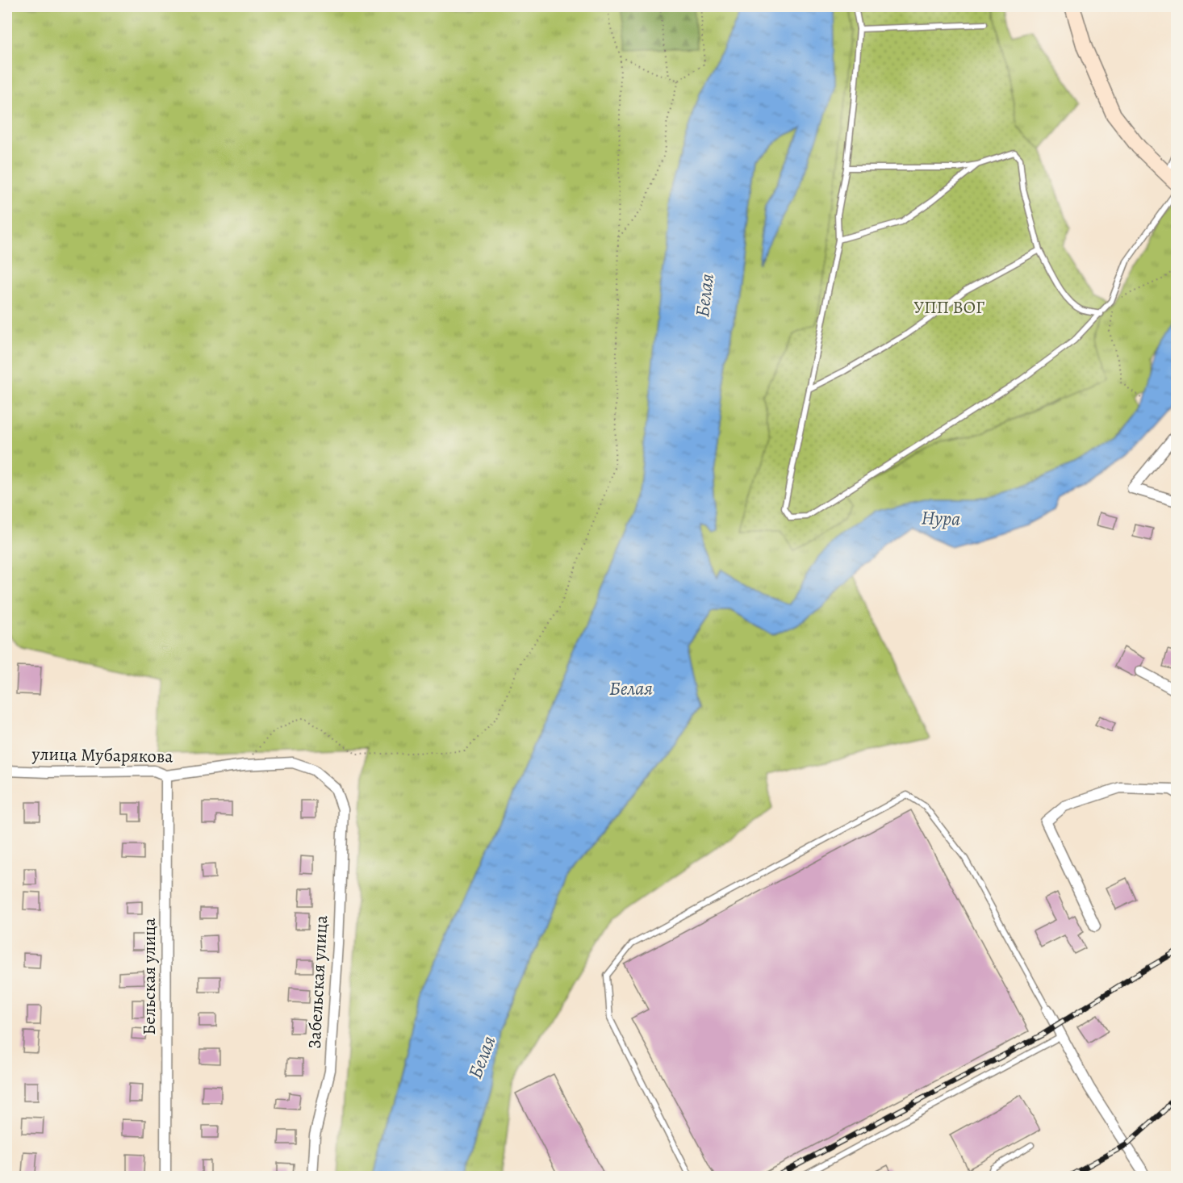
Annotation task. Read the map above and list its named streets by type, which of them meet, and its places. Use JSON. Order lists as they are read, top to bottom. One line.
{"streets":{"street":["улица Мубарякова","Бельская улица","Забельская улица"]},"crossings":[["улица Мубарякова","Бельская улица"],["улица Мубарякова","Забельская улица"]],"water":["Белая","Нура"],"parks":["УПП ВОГ"]}
